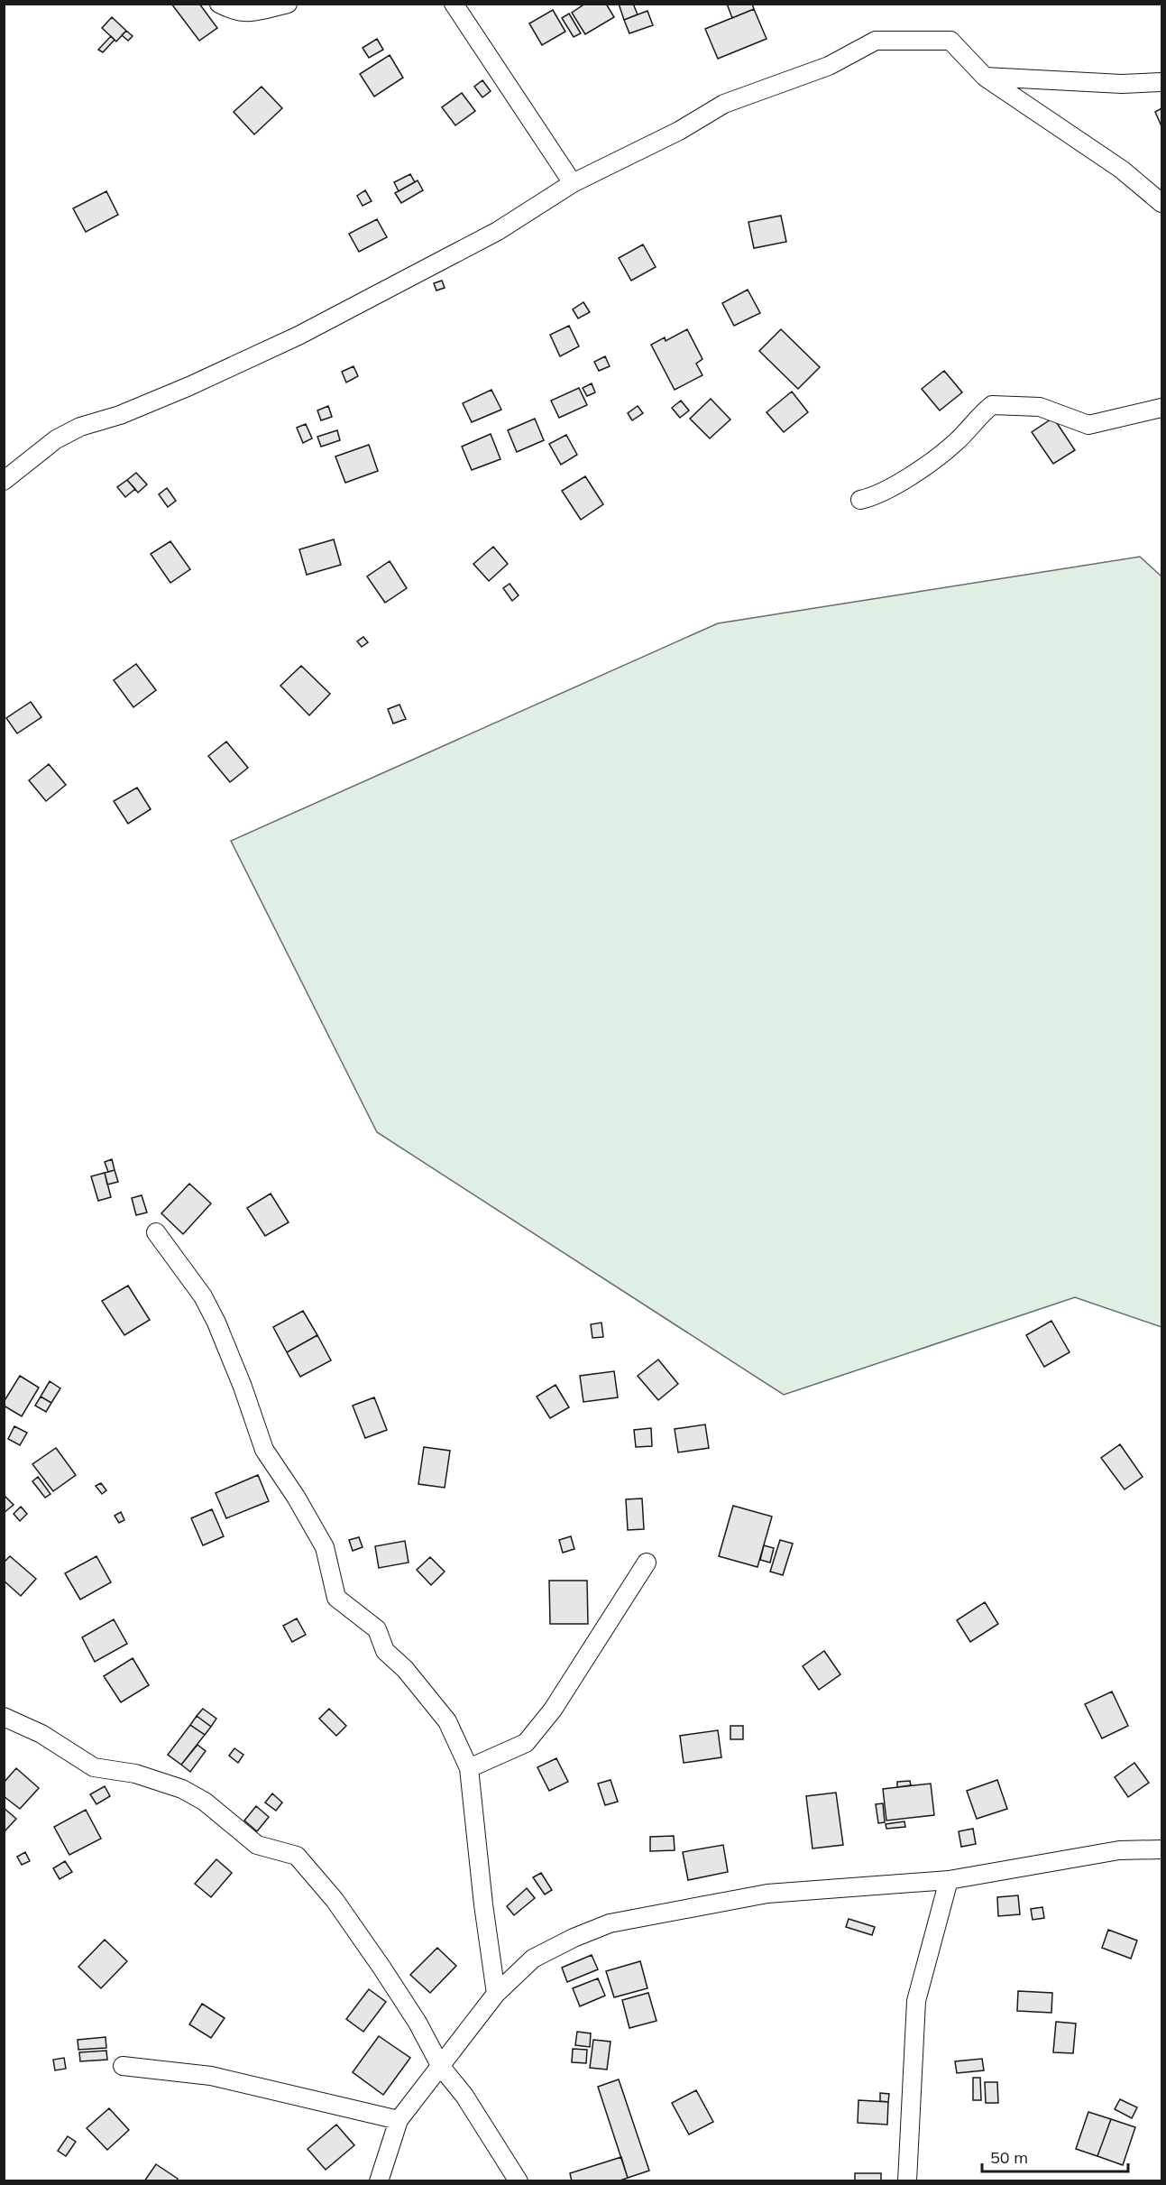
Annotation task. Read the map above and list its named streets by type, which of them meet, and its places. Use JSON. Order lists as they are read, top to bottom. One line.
{"scale_bar":"50 m"}
